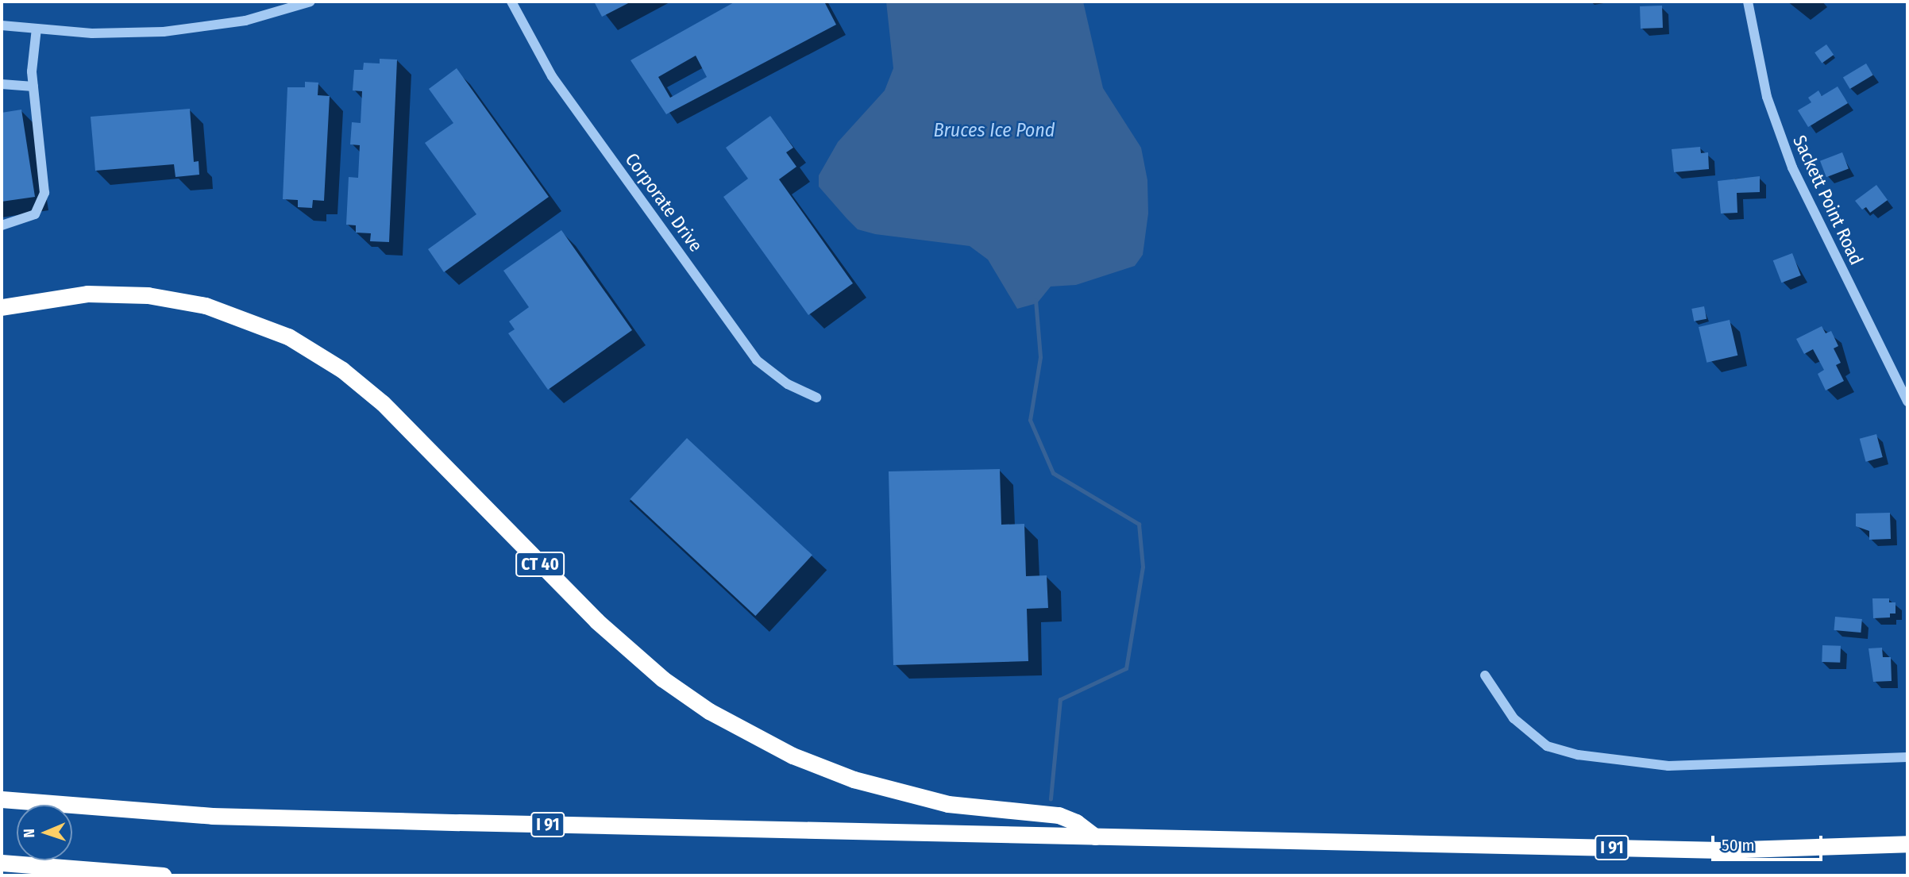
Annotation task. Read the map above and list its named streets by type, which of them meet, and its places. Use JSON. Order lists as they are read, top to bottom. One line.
{"streets":{"highway":["CT 40","I 91"],"street":["Sackett Point Road","Corporate Drive"]},"crossings":[["CT 40","I 91"]],"water":["Bruces Ice Pond"],"scale_bar":"50 m","north":"left"}
